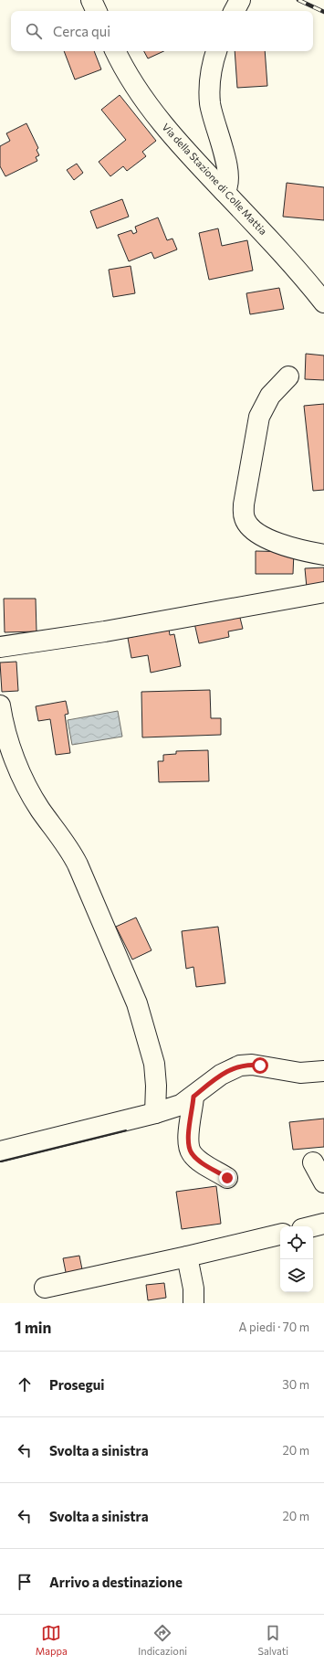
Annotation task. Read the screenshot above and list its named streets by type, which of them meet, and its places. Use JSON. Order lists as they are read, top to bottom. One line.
{"streets":{"street":["Via della Stazione di Colle Mattia"]},"page":{"search":"Cerca qui","heading":["1 min","A piedi · 70 m"],"list":[["Prosegui","30 m"],["Svolta a sinistra","20 m"],["Svolta a sinistra","20 m"],"Arrivo a destinazione"],"nav":["Mappa","Indicazioni","Salvati"]}}
